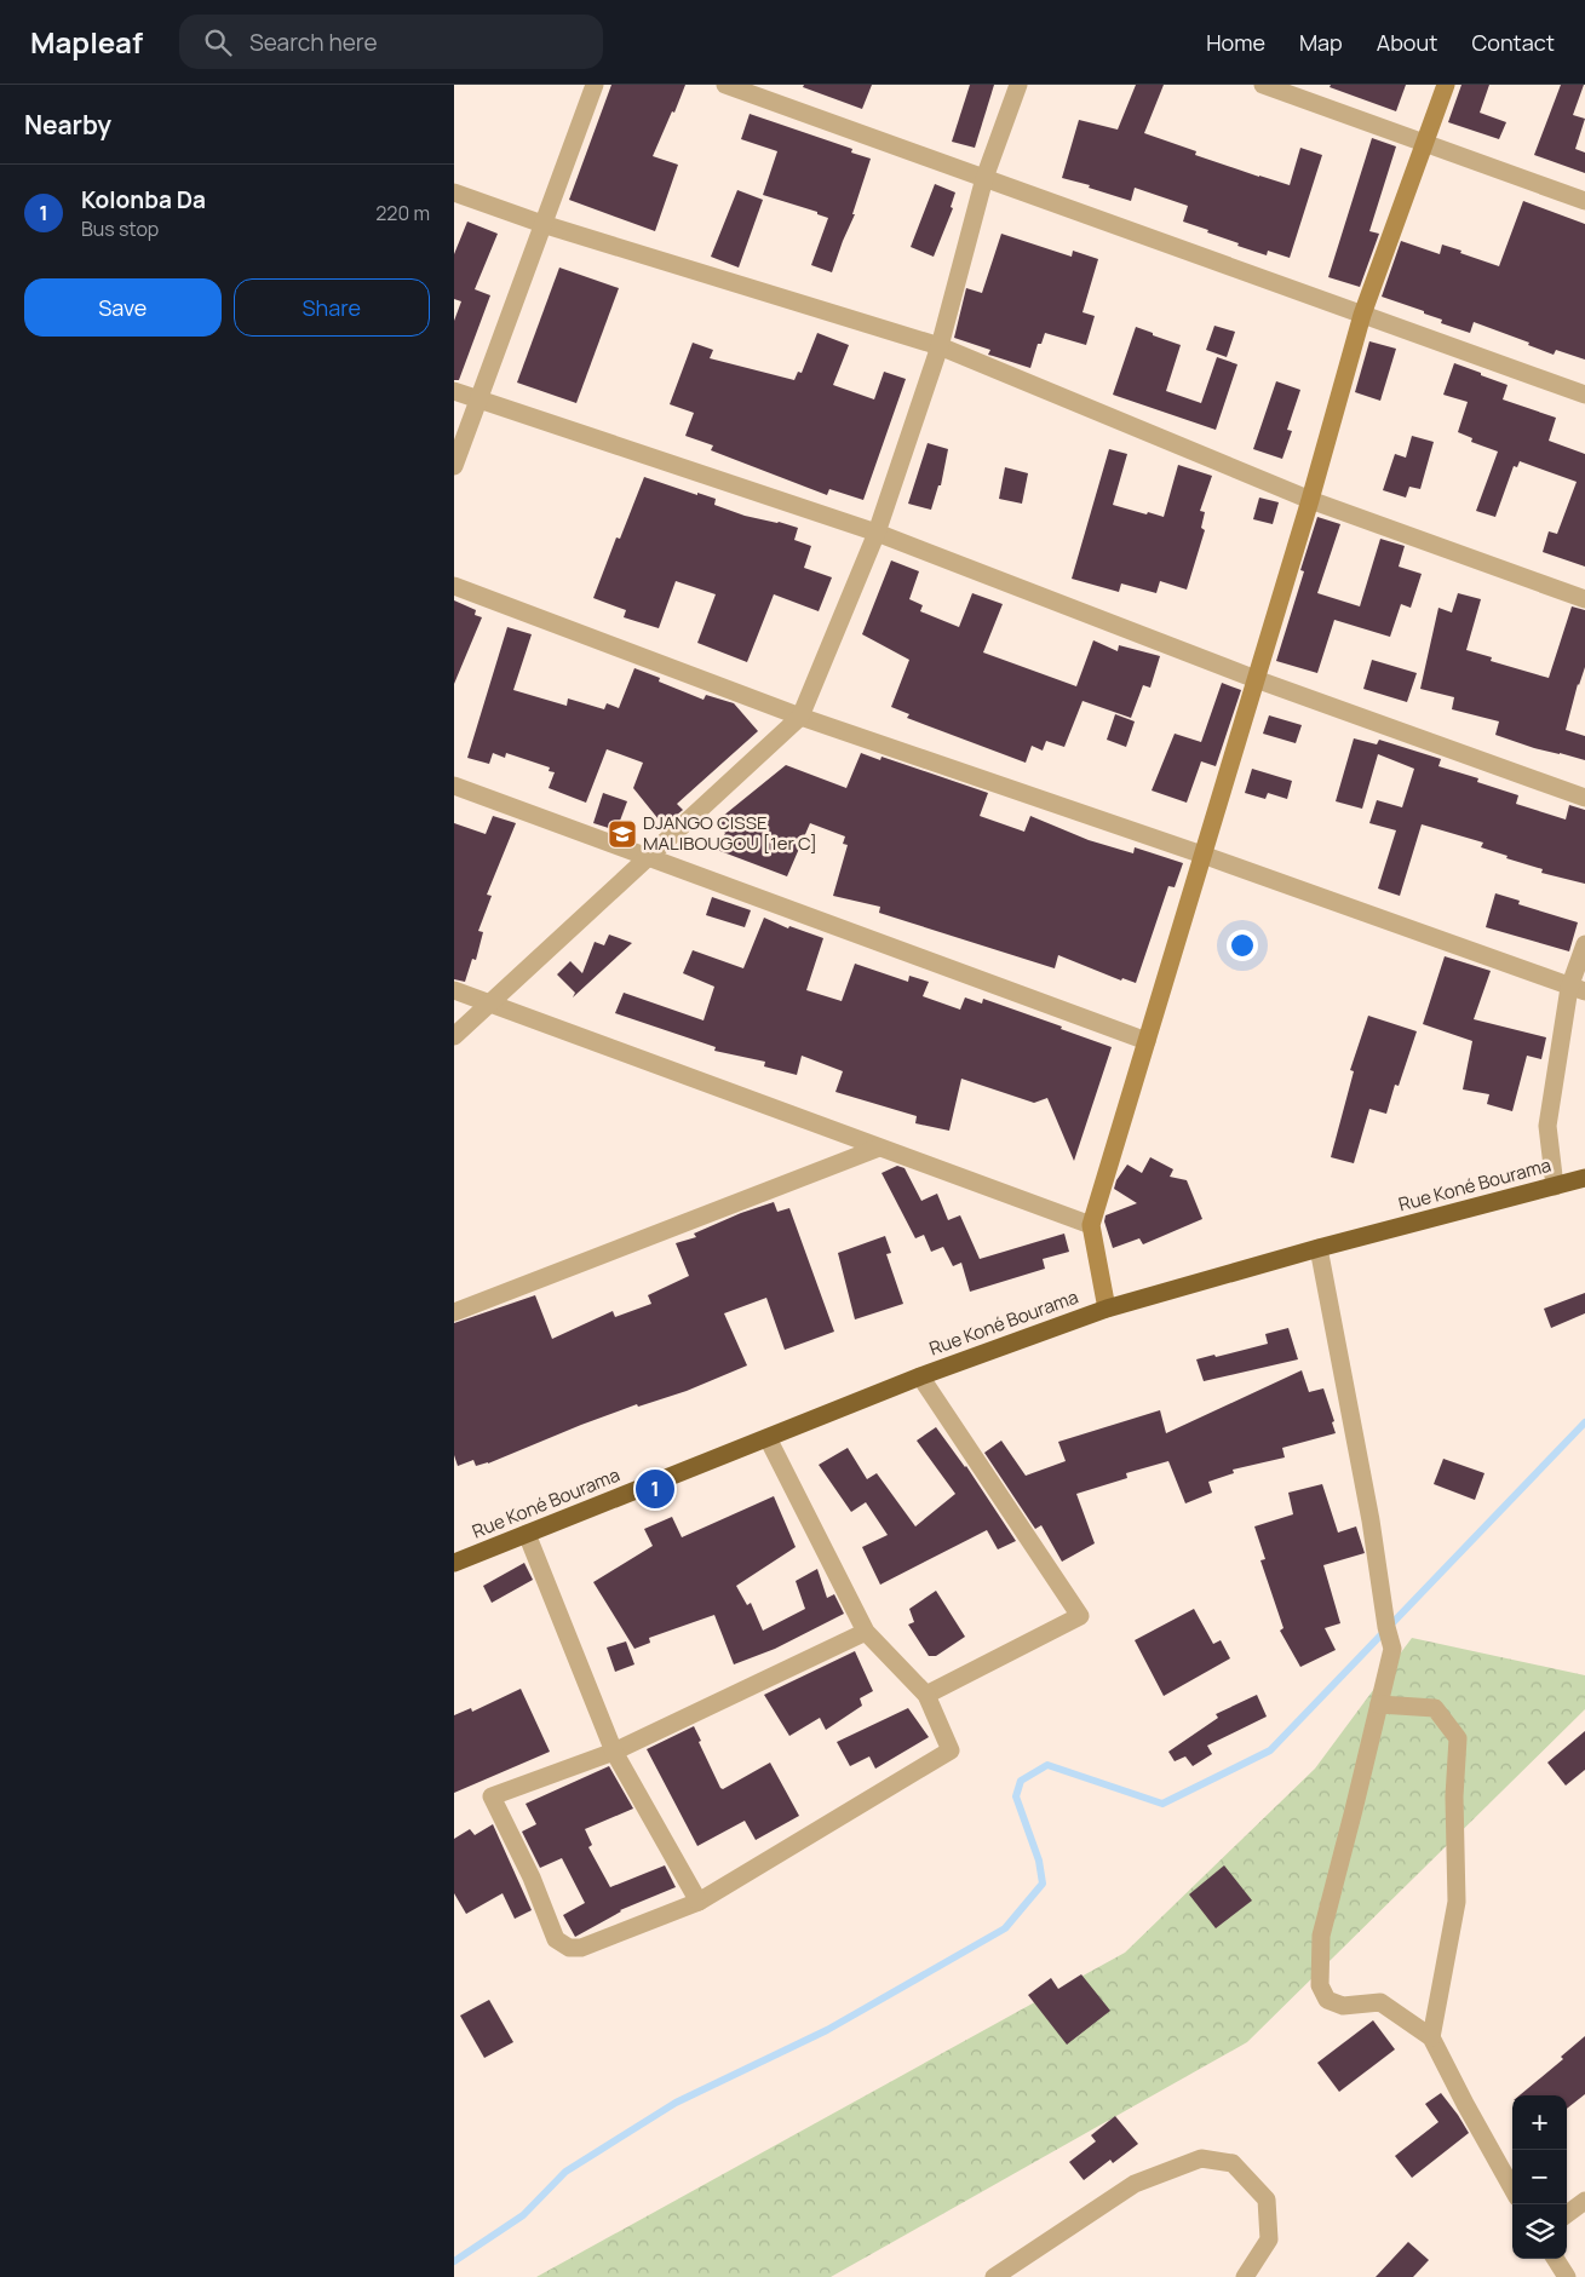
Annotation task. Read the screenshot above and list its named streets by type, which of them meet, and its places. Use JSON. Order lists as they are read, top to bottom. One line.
{"streets":{"highway":["Rue Koné Bourama"]},"places":{"school or university":["DJANGO CISSE MALIBOUGOU [1er C]"]},"page":{"header":"Mapleaf","search":"Search here","nav":["Home","Map","About","Contact"],"heading":"Nearby","list":[{"mark":"1","name":"Kolonba Da","note":"Bus stop","value":"220 m"}],"buttons":["Save","Share"],"pins":"1","map_buttons":["+","−"]}}
